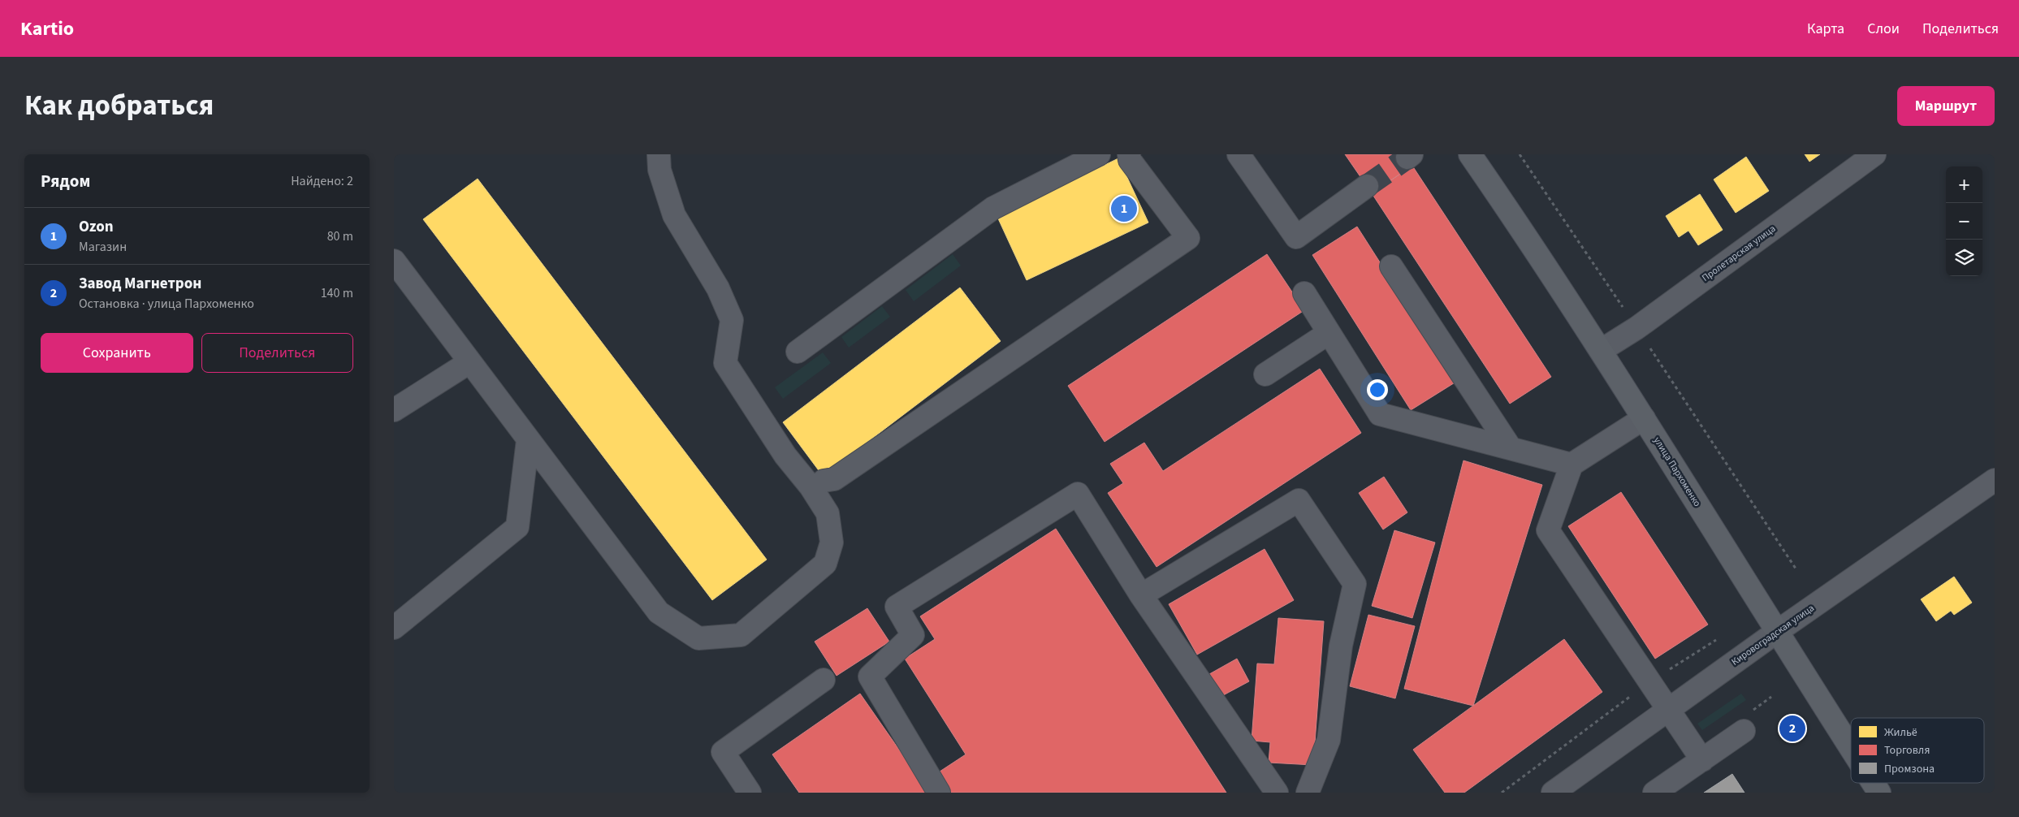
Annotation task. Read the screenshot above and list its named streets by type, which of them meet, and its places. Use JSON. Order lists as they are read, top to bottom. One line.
{"streets":{"main road":["улица Пархоменко"],"street":["Пролетарская улица","Кировоградская улица"]},"crossings":[["Пролетарская улица","улица Пархоменко"],["улица Пархоменко","Кировоградская улица"]],"legend":["Жильё","Торговля","Промзона"],"page":{"header":"Kartio","nav":["Карта","Слои","Поделиться"],"title":"Как добраться","buttons":["Маршрут",["Сохранить","Поделиться"]],"heading":["Рядом","Найдено: 2"],"map_buttons":["+","−"],"pins":["1","2"],"list":[{"mark":"1","name":"Ozon","note":"Магазин","value":"80 m"},{"mark":"2","name":"Завод Магнетрон","note":"Остановка · улица Пархоменко","value":"140 m"}]}}
